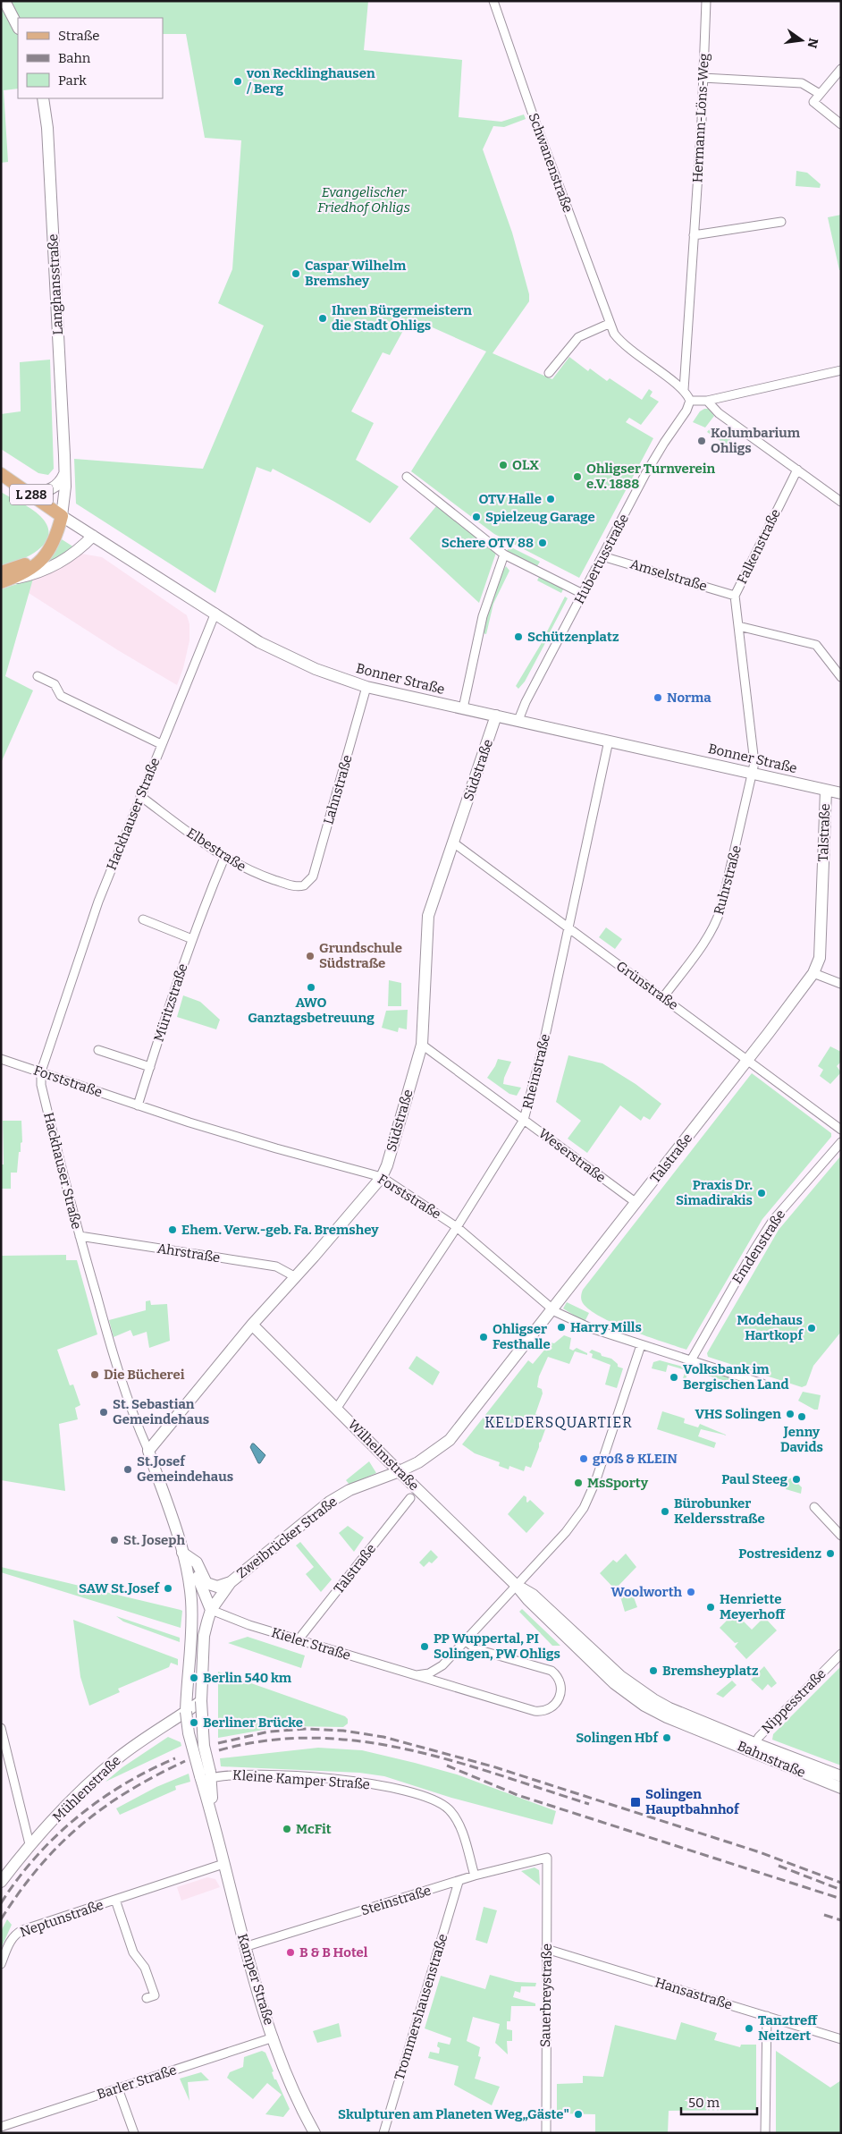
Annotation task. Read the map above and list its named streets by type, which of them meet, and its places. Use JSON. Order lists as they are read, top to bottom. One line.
{"streets":{"main road":["Langhansstraße","L 288","Bonner Straße","Südstraße","Hackhauser Straße","Talstraße","Wilhelmstraße","Zweibrücker Straße","Bahnstraße","Mühlenstraße","Kamper Straße"],"street":["Hermann-Löns-Weg","Schwanenstraße","Falkenstraße","Hubertusstraße","Amselstraße","Lahnstraße","Elbestraße","Ruhrstraße","Grünstraße","Müritzstraße","Rheinstraße","Forststraße","Weserstraße","Emdenstraße","Ahrstraße","Kieler Straße","Nippesstraße","Kleine Kamper Straße","Steinstraße","Neptunstraße","Hansastraße","Sauerbreystraße","Trommershausenstraße","Barler Straße"]},"crossings":[["Hermann-Löns-Weg","Schwanenstraße"],["Schwanenstraße","Hubertusstraße"],["Langhansstraße","L 288"],["Langhansstraße","Bonner Straße"],["L 288","Bonner Straße"],["Falkenstraße","Amselstraße"],["Falkenstraße","Bonner Straße"],["Falkenstraße","Ruhrstraße"],["Hubertusstraße","Amselstraße"],["Hubertusstraße","Bonner Straße"],["Bonner Straße","Südstraße"],["Bonner Straße","Lahnstraße"],["Bonner Straße","Hackhauser Straße"],["Bonner Straße","Talstraße"],["Bonner Straße","Ruhrstraße"],["Bonner Straße","Rheinstraße"],["Südstraße","Hackhauser Straße"],["Südstraße","Grünstraße"],["Südstraße","Forststraße"],["Südstraße","Weserstraße"],["Südstraße","Ahrstraße"],["Südstraße","Wilhelmstraße"],["Lahnstraße","Elbestraße"],["Hackhauser Straße","Elbestraße"],["Hackhauser Straße","Forststraße"],["Hackhauser Straße","Ahrstraße"],["Hackhauser Straße","Kamper Straße"],["Talstraße","Grünstraße"],["Talstraße","Forststraße"],["Talstraße","Weserstraße"],["Talstraße","Wilhelmstraße"],["Talstraße","Zweibrücker Straße"],["Talstraße","Kieler Straße"],["Elbestraße","Müritzstraße"],["Ruhrstraße","Grünstraße"],["Grünstraße","Rheinstraße"],["Müritzstraße","Forststraße"],["Rheinstraße","Forststraße"],["Rheinstraße","Weserstraße"],["Rheinstraße","Wilhelmstraße"],["Forststraße","Emdenstraße"],["Forststraße","Kieler Straße"],["Wilhelmstraße","Zweibrücker Straße"],["Wilhelmstraße","Kieler Straße"],["Wilhelmstraße","Bahnstraße"],["Zweibrücker Straße","Kieler Straße"],["Zweibrücker Straße","Kamper Straße"],["Kieler Straße","Kamper Straße"],["Nippesstraße","Bahnstraße"],["Kleine Kamper Straße","Steinstraße"],["Kleine Kamper Straße","Kamper Straße"],["Mühlenstraße","Kamper Straße"],["Steinstraße","Kamper Straße"],["Steinstraße","Sauerbreystraße"],["Steinstraße","Trommershausenstraße"],["Neptunstraße","Kamper Straße"],["Kamper Straße","Barler Straße"],["Hansastraße","Sauerbreystraße"]],"districts":["KELDERSQUARTIER"],"parks":["Evangelischer Friedhof Ohligs"],"places":{"other":["von Recklinghausen / Berg","Caspar Wilhelm Bremshey","Ihren Bürgermeistern die Stadt Ohligs","Kolumbarium Ohligs","OLX","Ohligser Turnverein e.V. 1888","OTV Halle","Spielzeug Garage","Schere OTV 88","Schützenplatz","Norma","Grundschule Südstraße","AWO Ganztagsbetreuung","Praxis Dr. Simadirakis","Ehem. Verw.-geb. Fa. Bremshey","Harry Mills","Modehaus Hartkopf","Ohligser Festhalle","Die Bücherei","Volksbank im Bergischen Land","St. Sebastian Gemeindehaus","VHS Solingen","Jenny Davids","groß & KLEIN","St.Josef Gemeindehaus","Paul Steeg","MsSporty","Bürobunker Keldersstraße","St. Joseph","Postresidenz","SAW St.Josef","Woolworth","Henriette Meyerhoff","PP Wuppertal, PI Solingen, PW Ohligs","Bremsheyplatz","Berlin 540 km","Berliner Brücke","Solingen Hbf","McFit","B & B Hotel","Tanztreff Neitzert","Skulpturen am Planeten Weg„Gäste\""],"transit":["Solingen Hauptbahnhof"]},"legend":["Straße","Bahn","Park"],"scale_bar":"50 m","north":"right"}
